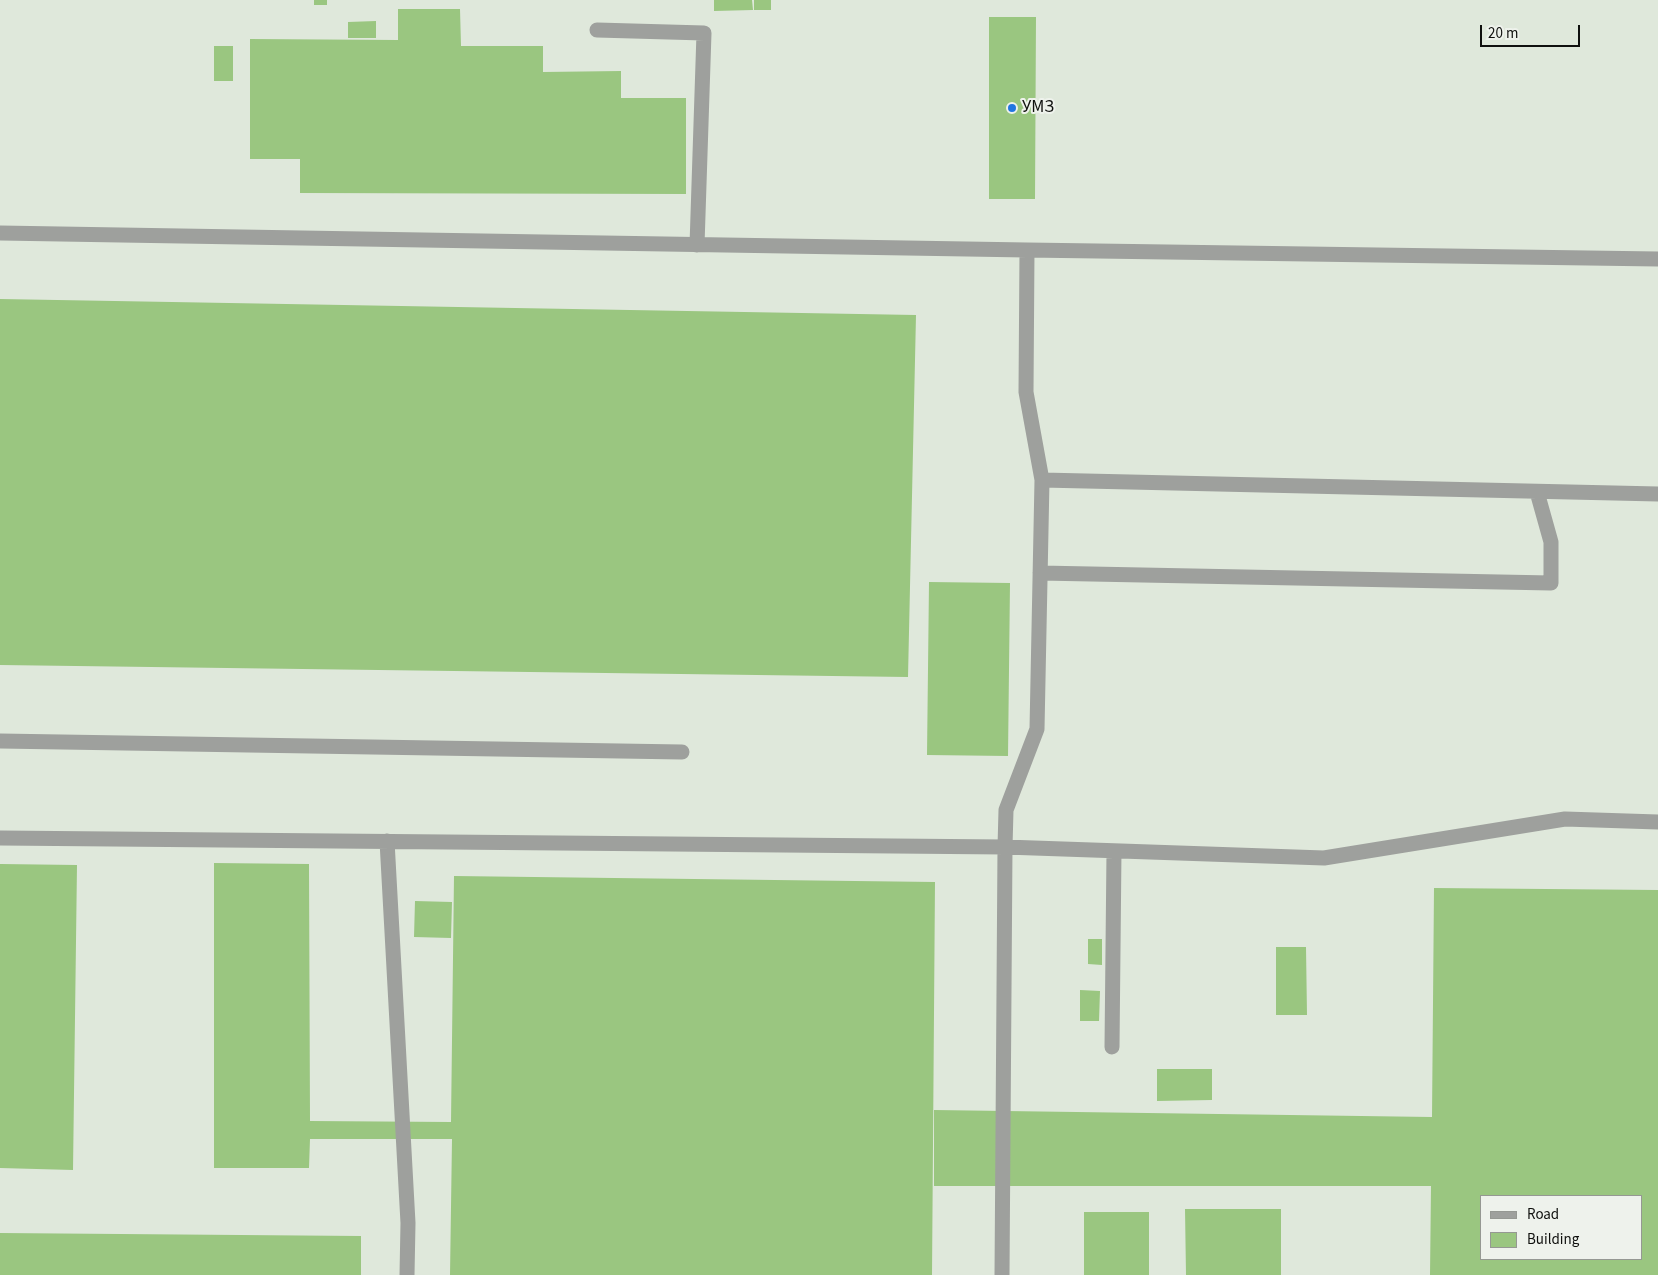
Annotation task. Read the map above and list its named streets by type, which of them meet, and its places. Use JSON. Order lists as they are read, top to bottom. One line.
{"places":["УМЗ"],"legend":["Road","Building"],"scale_bar":"20 m"}
